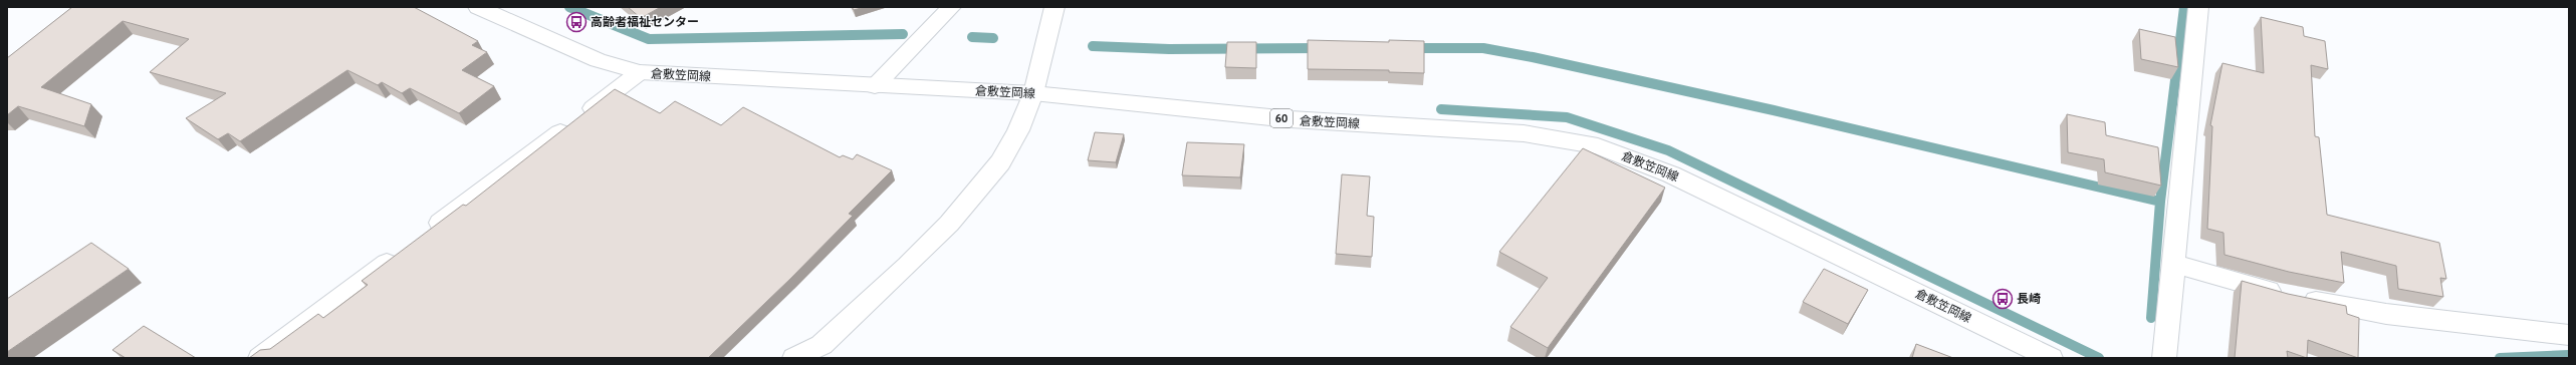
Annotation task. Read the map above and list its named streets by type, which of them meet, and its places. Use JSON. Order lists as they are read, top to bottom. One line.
{"streets":{"street":["倉敷笠岡線","60"]},"places":{"bus stop":["高齢者福祉センター","長崎"]}}
